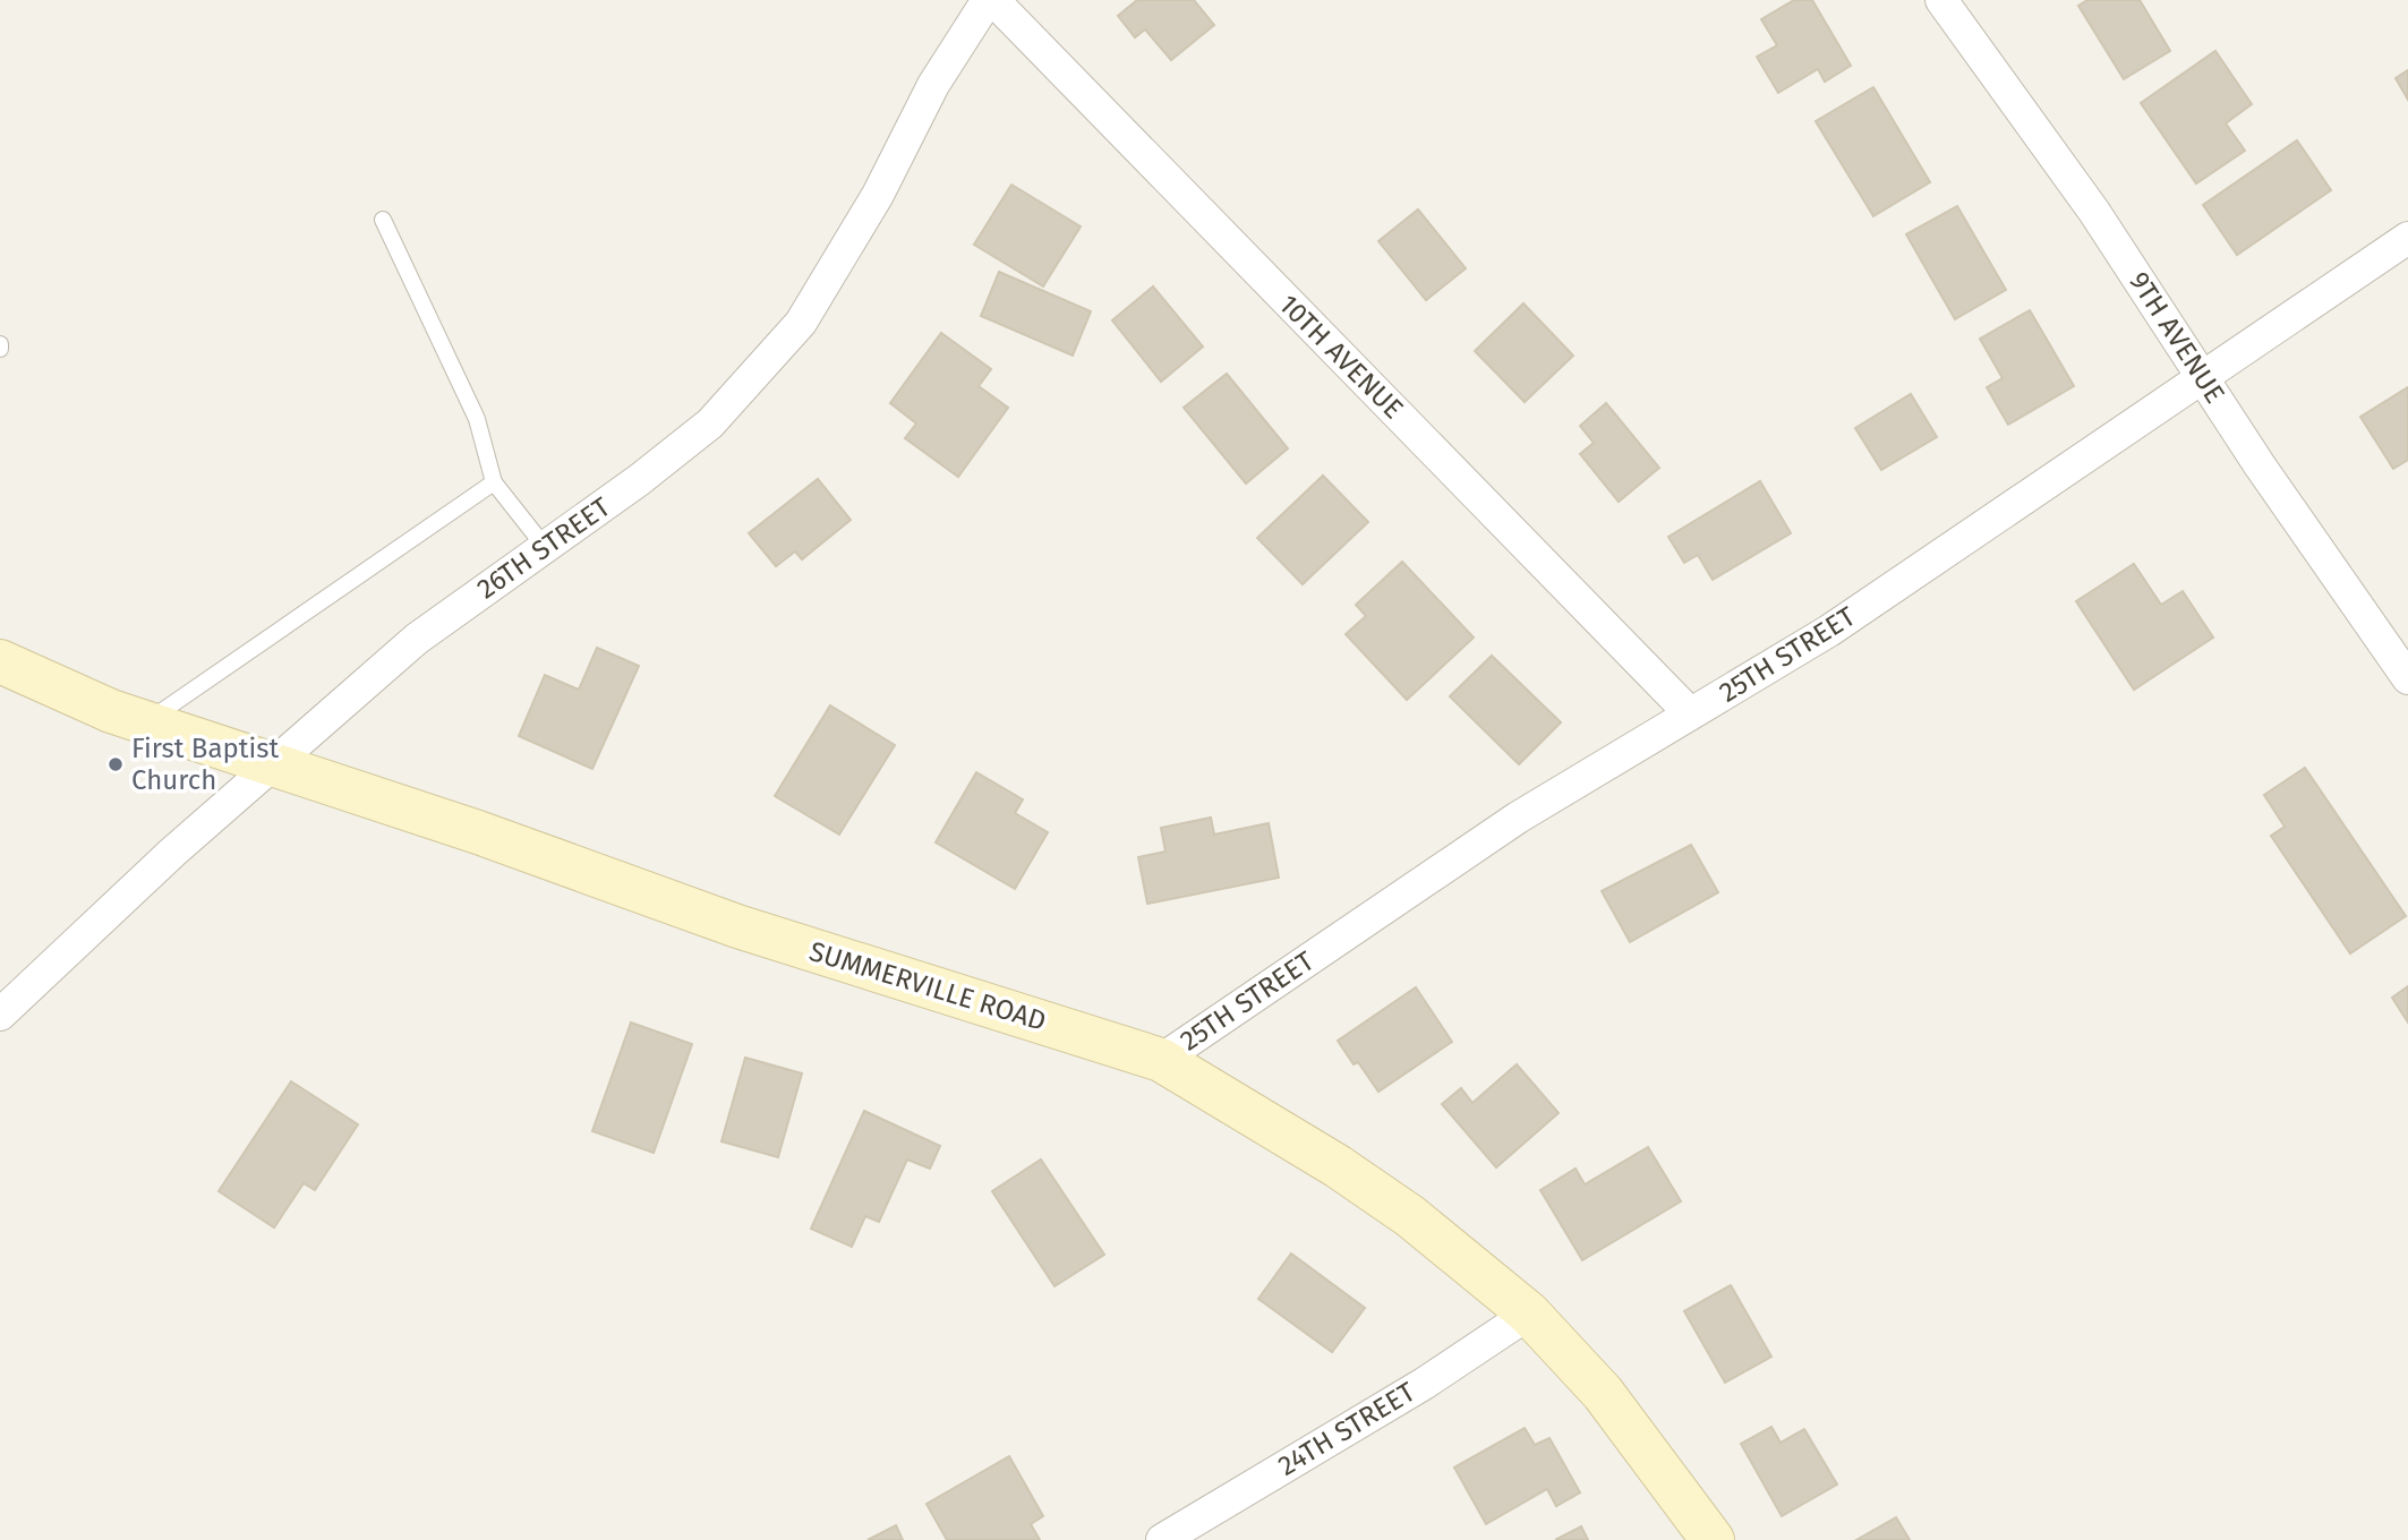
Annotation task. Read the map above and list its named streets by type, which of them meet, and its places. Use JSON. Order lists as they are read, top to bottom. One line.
{"streets":{"main road":["SUMMERVILLE ROAD"],"street":["9TH AVENUE","10TH AVENUE","26TH STREET","25TH STREET","24TH STREET"]},"crossings":[["9TH AVENUE","25TH STREET"],["10TH AVENUE","26TH STREET"],["10TH AVENUE","25TH STREET"],["26TH STREET","SUMMERVILLE ROAD"],["25TH STREET","SUMMERVILLE ROAD"],["SUMMERVILLE ROAD","24TH STREET"]],"places":["First Baptist Church"]}
